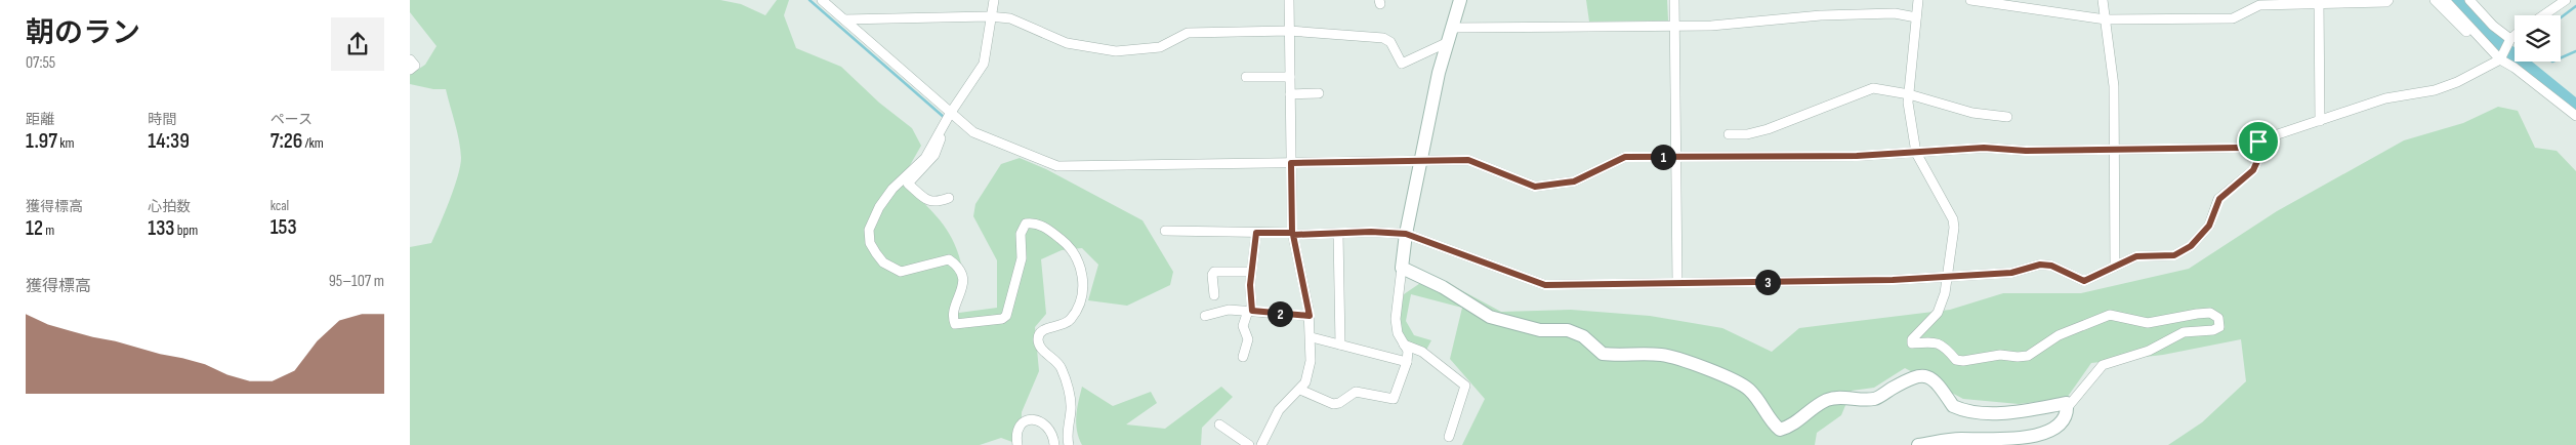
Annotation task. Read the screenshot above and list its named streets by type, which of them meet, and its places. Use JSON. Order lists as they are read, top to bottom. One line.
{"page":{"heading":["朝のラン","07:55"],"stats":[["距離","1.97 km"],["時間","14:39"],["ペース","7:26 /km"],["獲得標高","12 m"],["心拍数","133 bpm"],["kcal","153"]],"pins":["1","3","2"],"chart":["獲得標高","95–107 m"]}}
